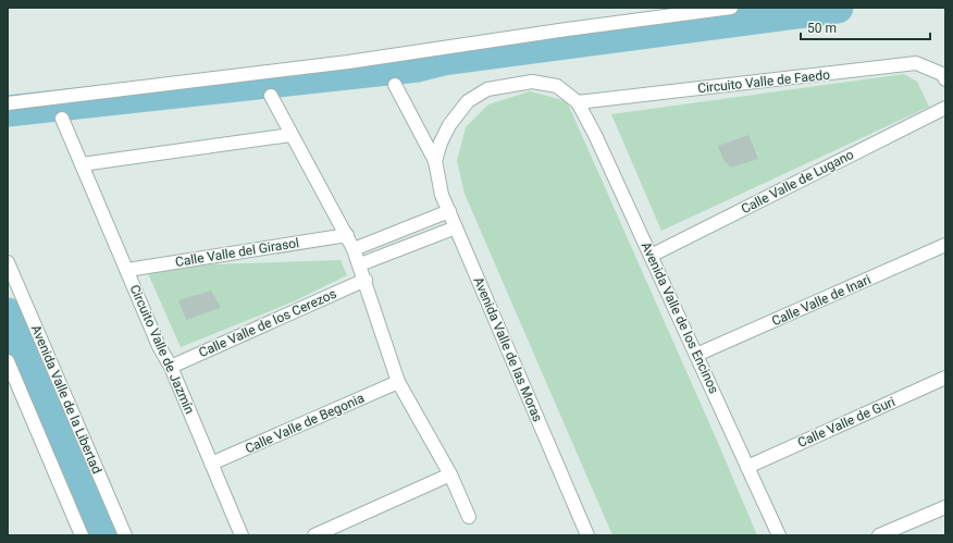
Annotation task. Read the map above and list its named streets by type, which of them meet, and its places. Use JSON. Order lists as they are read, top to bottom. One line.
{"streets":{"street":["Circuito Valle de Faedo","Calle Valle de Lugano","Calle Valle del Girasol","Calle Valle de Inari","Avenida Valle de los Encinos","Calle Valle de los Cerezos","Circuito Valle de Jazmín","Avenida Valle de las Moras","Avenida Valle de la Libertad","Calle Valle de Guri","Calle Valle de Begonia"]},"crossings":[["Circuito Valle de Faedo","Avenida Valle de los Encinos"],["Circuito Valle de Faedo","Avenida Valle de las Moras"],["Calle Valle de Lugano","Avenida Valle de los Encinos"],["Calle Valle del Girasol","Circuito Valle de Jazmín"],["Calle Valle de Inari","Avenida Valle de los Encinos"],["Avenida Valle de los Encinos","Avenida Valle de las Moras"],["Avenida Valle de los Encinos","Calle Valle de Guri"],["Calle Valle de los Cerezos","Circuito Valle de Jazmín"],["Circuito Valle de Jazmín","Calle Valle de Begonia"]],"scale_bar":"50 m"}
